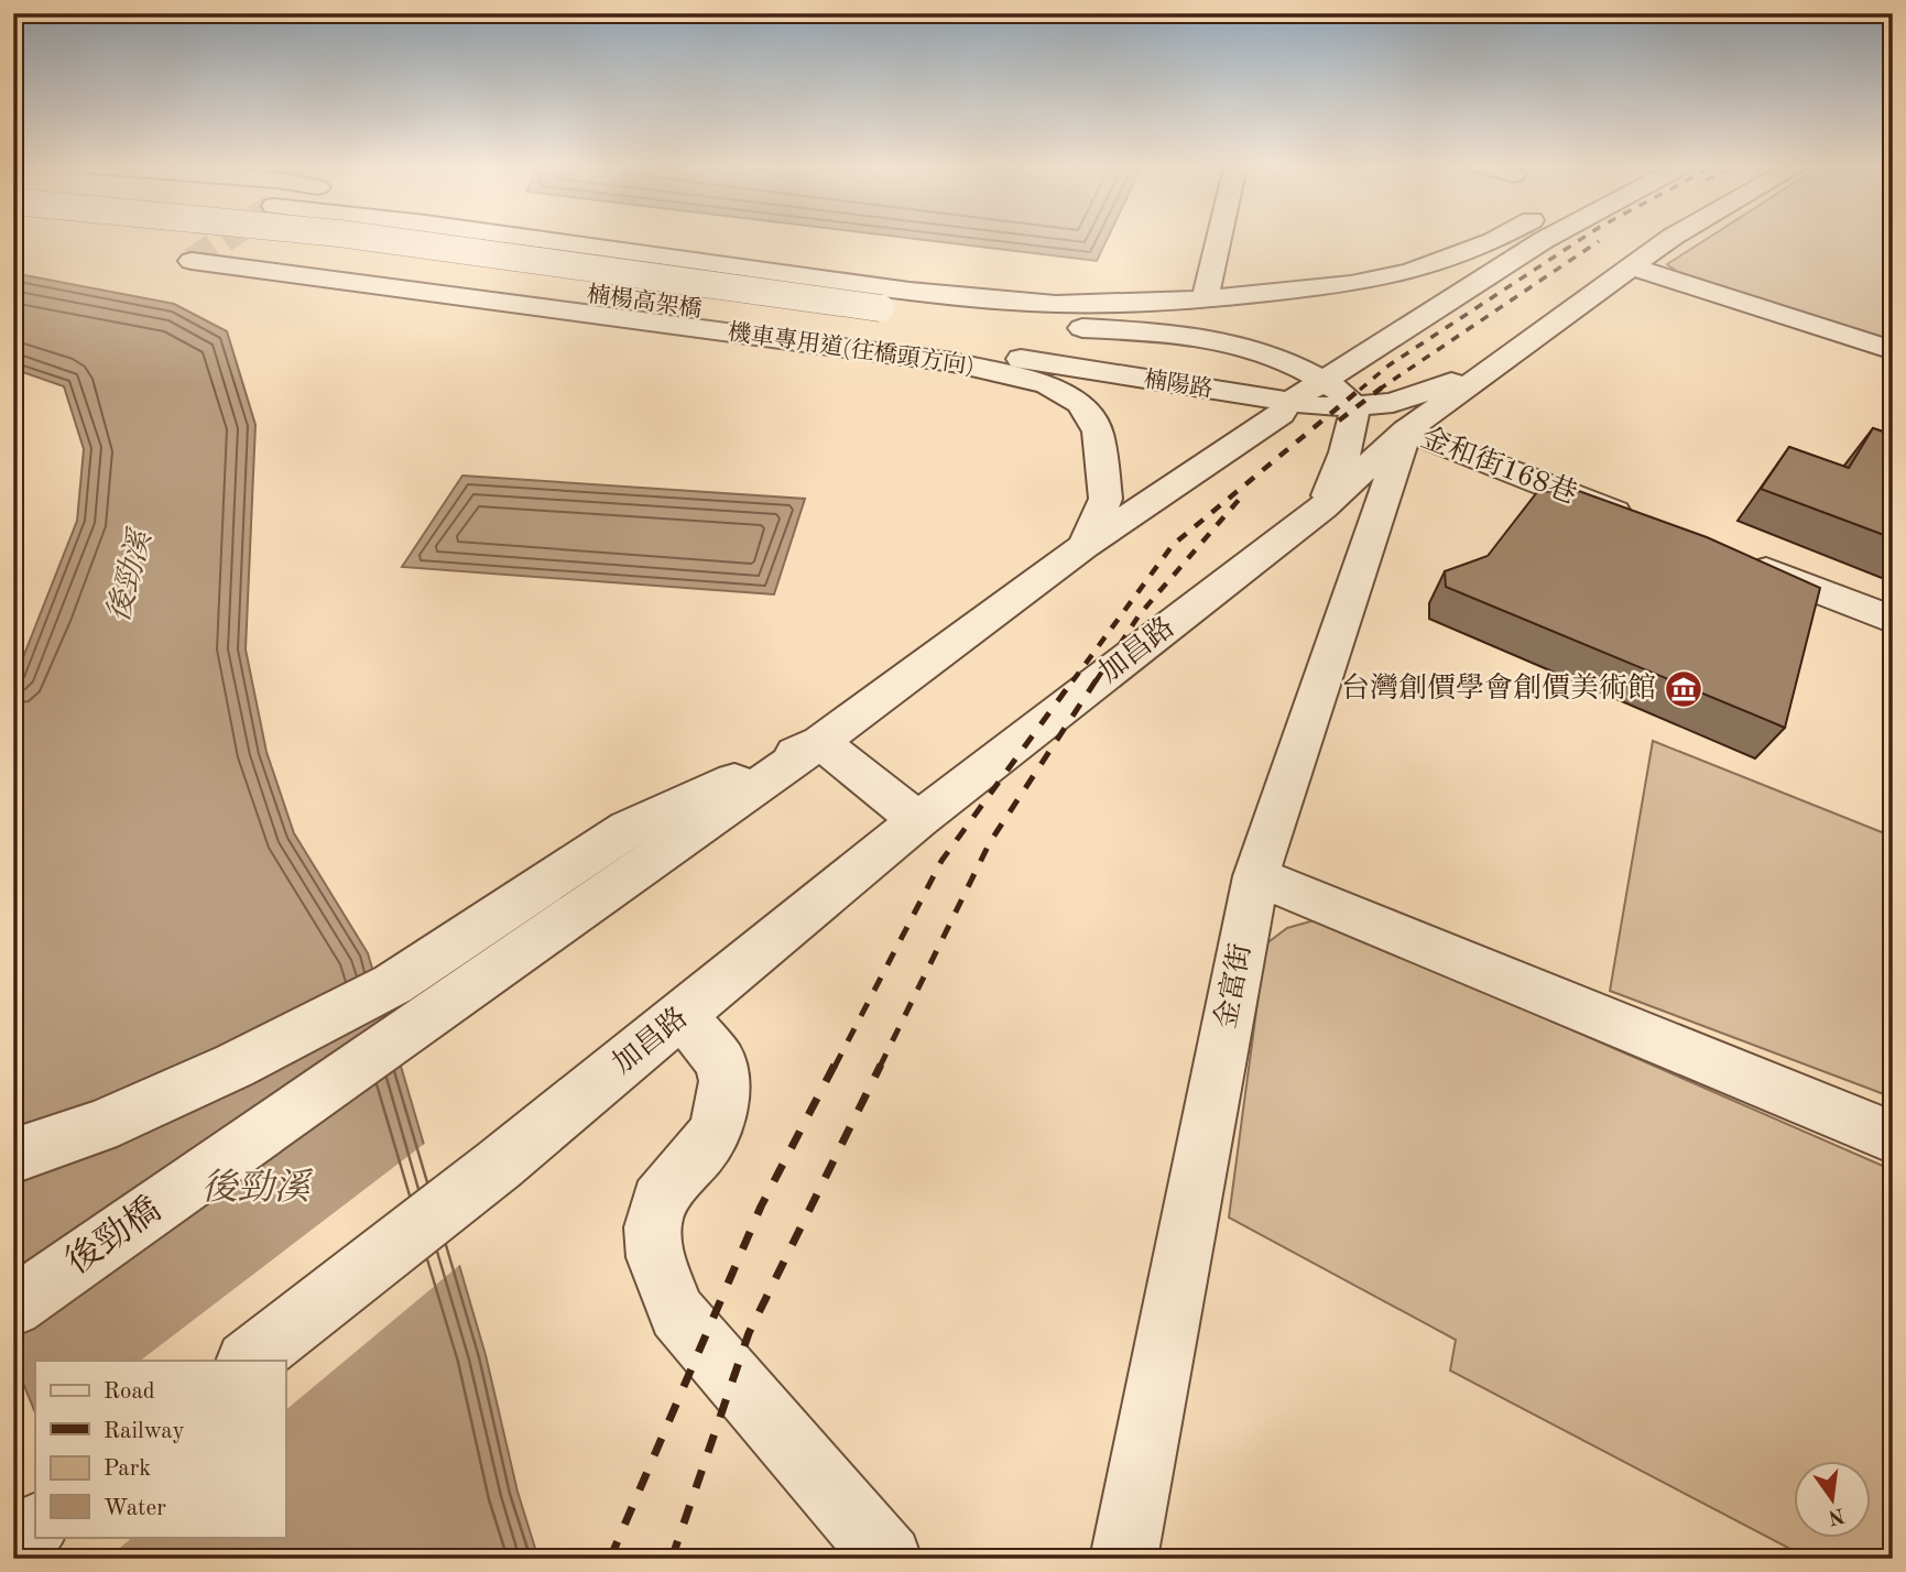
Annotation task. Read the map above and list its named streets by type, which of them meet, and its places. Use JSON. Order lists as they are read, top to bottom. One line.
{"streets":{"street":["楠楊高架橋","機車專用道(往橋頭方向)","楠陽路","金和街168巷","加昌路","金富街","後勁橋"]},"crossings":[["楠楊高架橋","楠陽路"],["楠陽路","加昌路"],["金和街168巷","加昌路"],["金和街168巷","金富街"],["加昌路","金富街"]],"water":["後勁溪"],"places":{"museum":["台灣創價學會創價美術館"]},"legend":["Road","Railway","Park","Water"],"north":"bottom"}
